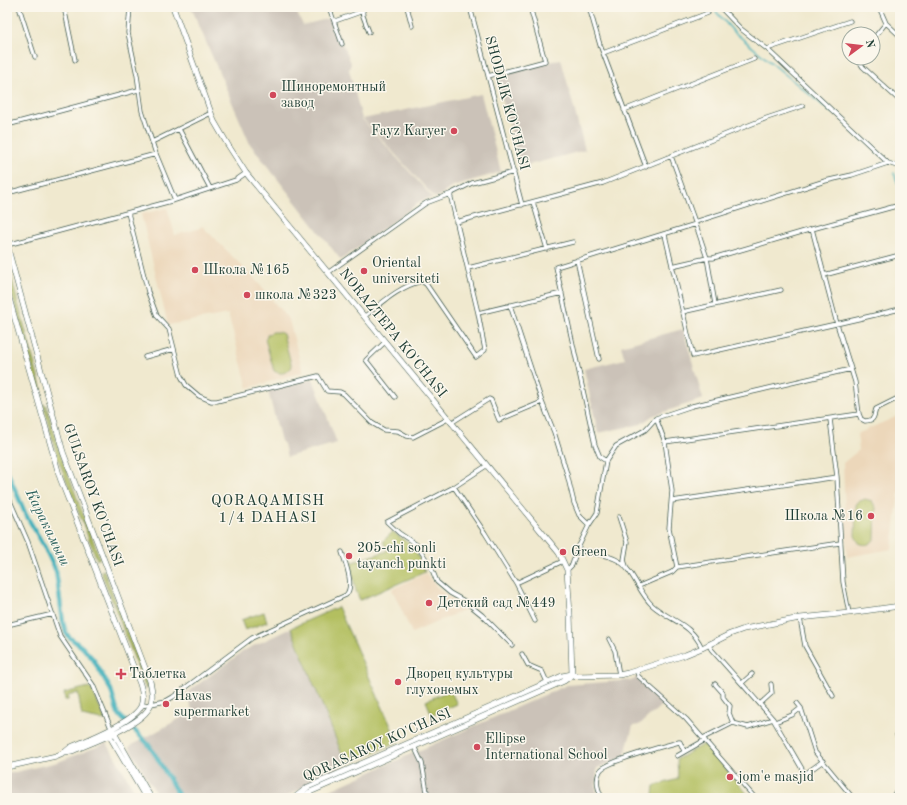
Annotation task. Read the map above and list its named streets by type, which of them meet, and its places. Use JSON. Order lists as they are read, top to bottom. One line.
{"streets":{"main road":["NORAZTEPA KO'CHASI","GULSAROY KO'CHASI","QORASAROY KO'CHASI"],"street":["SHODLIK KO'CHASI"]},"crossings":[["NORAZTEPA KO'CHASI","QORASAROY KO'CHASI"]],"districts":["QORAQAMISH 1/4 DAHASI"],"water":["Каракамыш"],"places":{"other":["Шиноремонтный завод","Fayz Karyer","Школа №165","Oriental universiteti","школа №323","Школа №16","Green","205-chi sonli tayanch punkti","Детский сад №449","Дворец культуры глухонемых","Havas supermarket","Ellipse International School","jom'e masjid"],"health":["Таблетка"]},"north":"right"}
